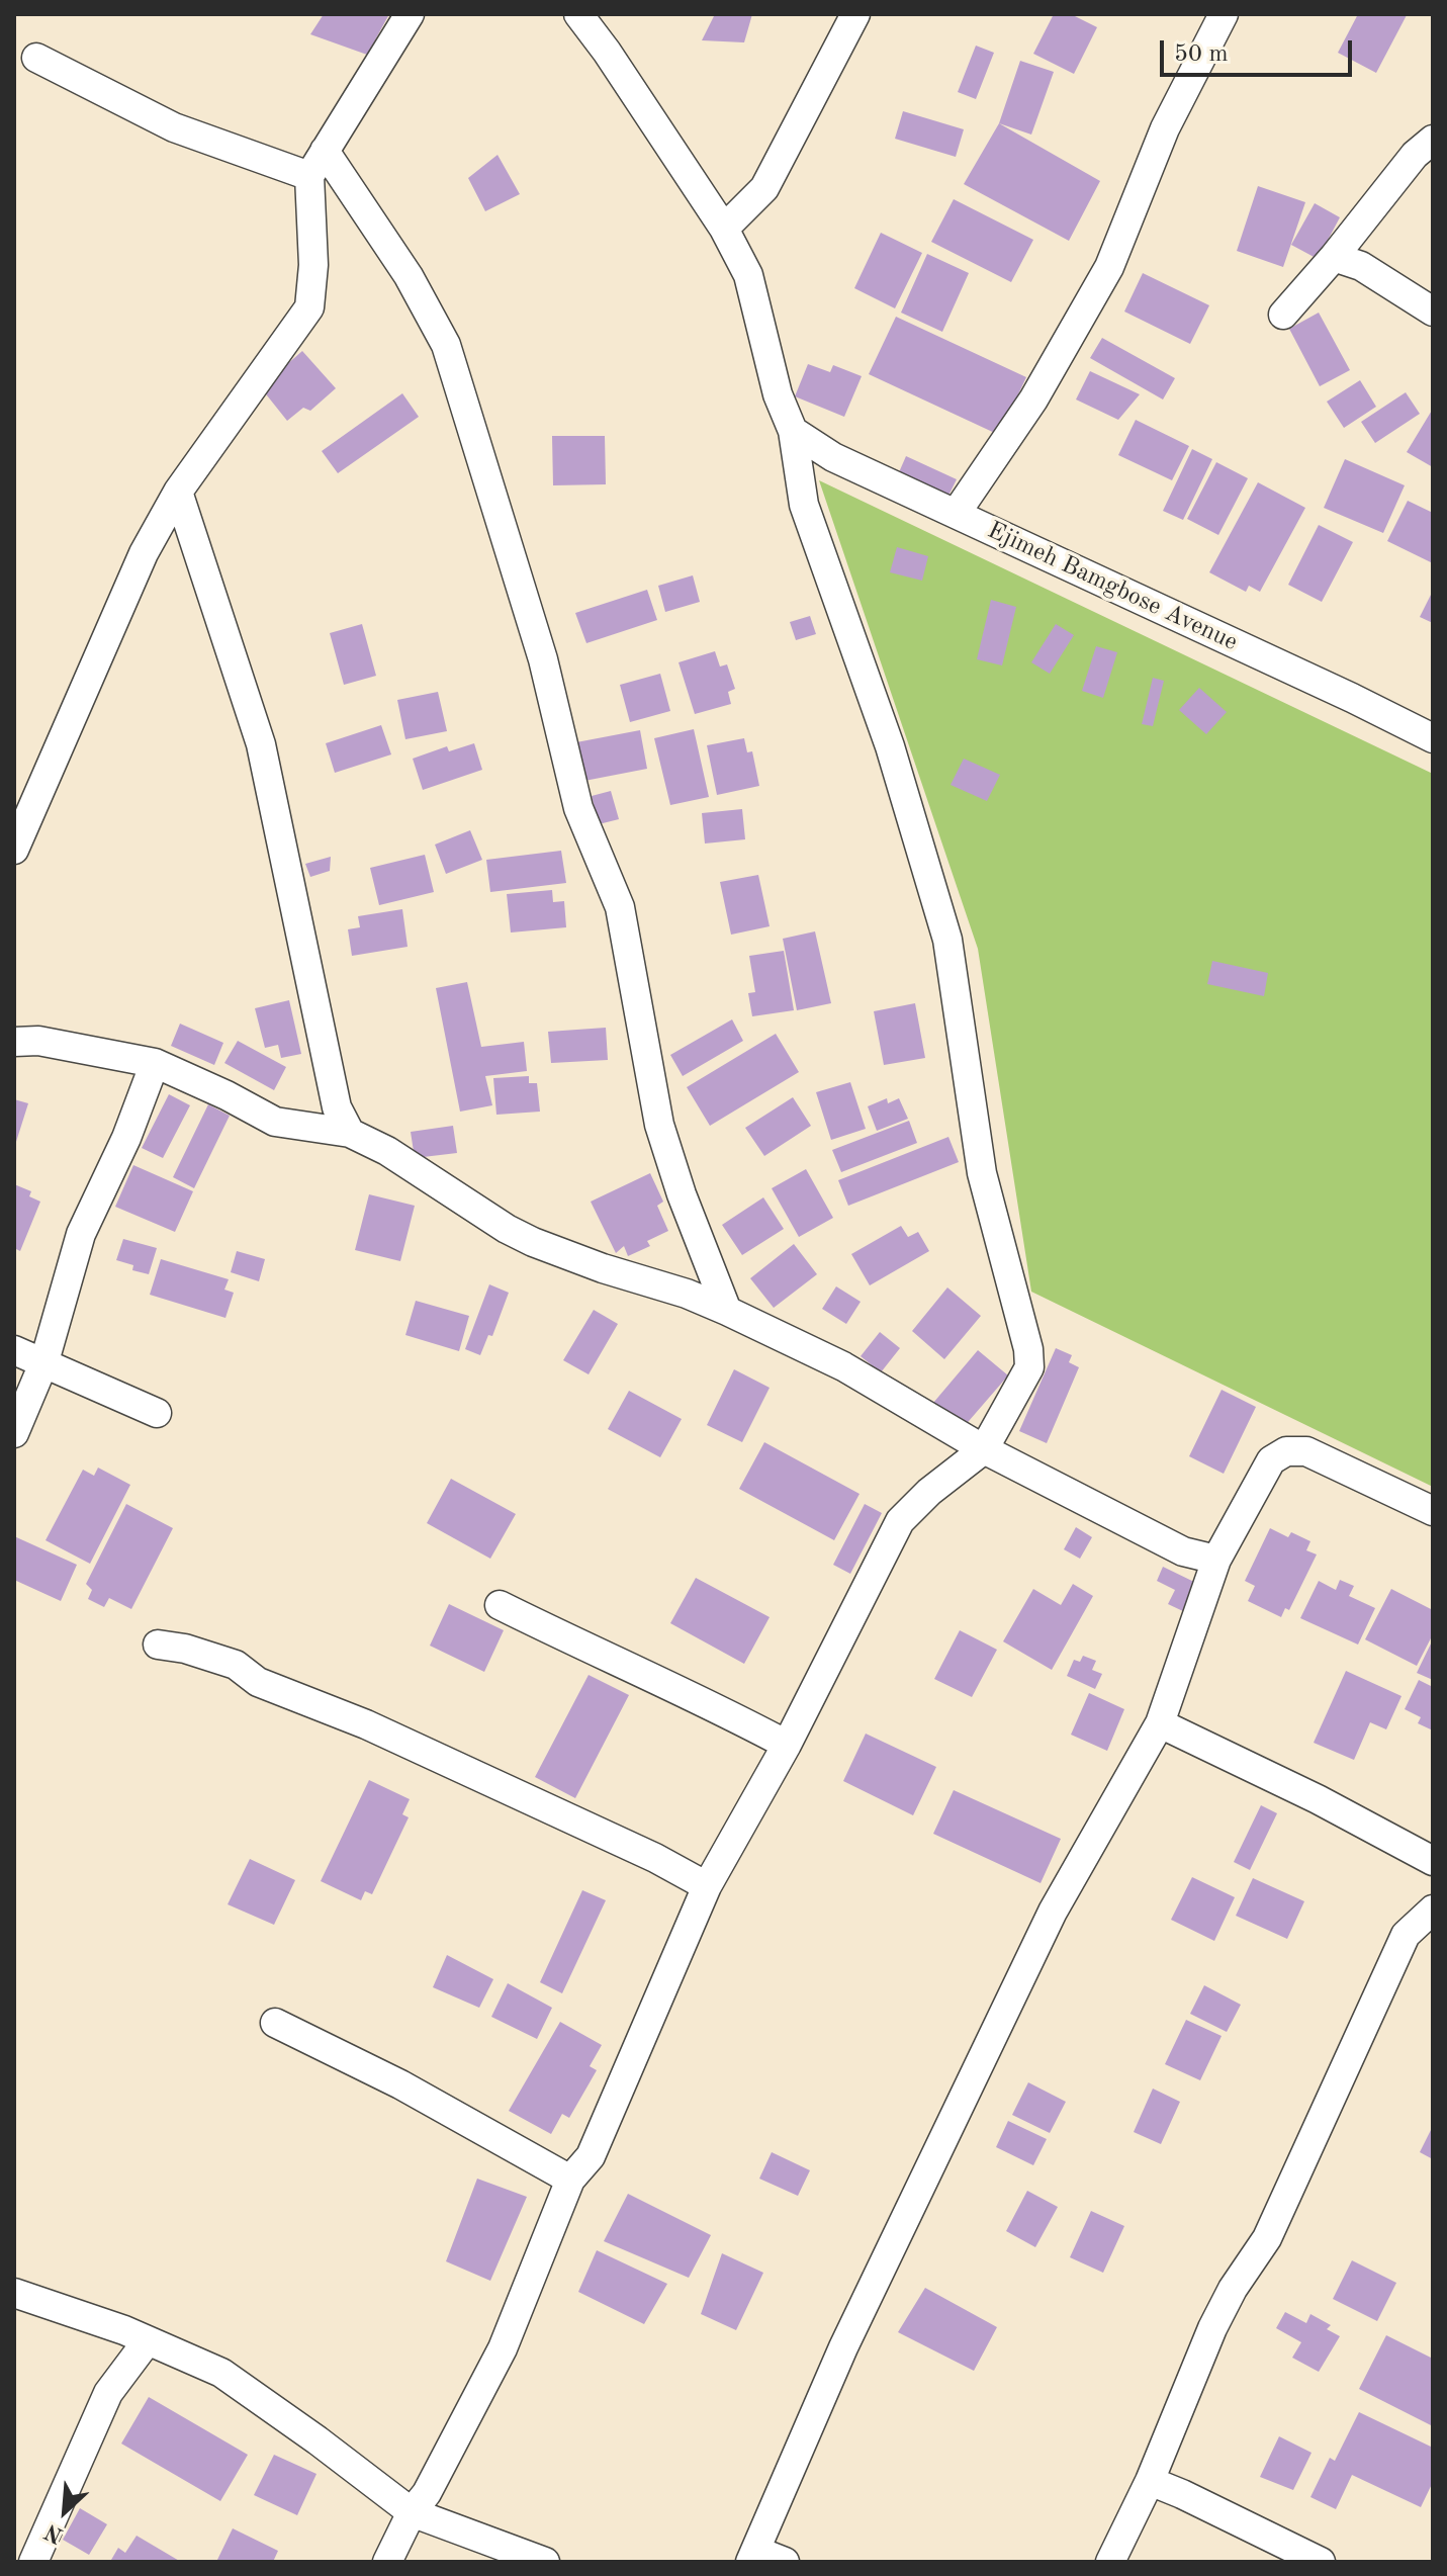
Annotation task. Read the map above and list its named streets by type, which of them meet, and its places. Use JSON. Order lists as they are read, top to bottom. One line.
{"streets":{"street":["Ejimeh Bamgbose Avenue"]},"scale_bar":"50 m","north":"bottom left"}
